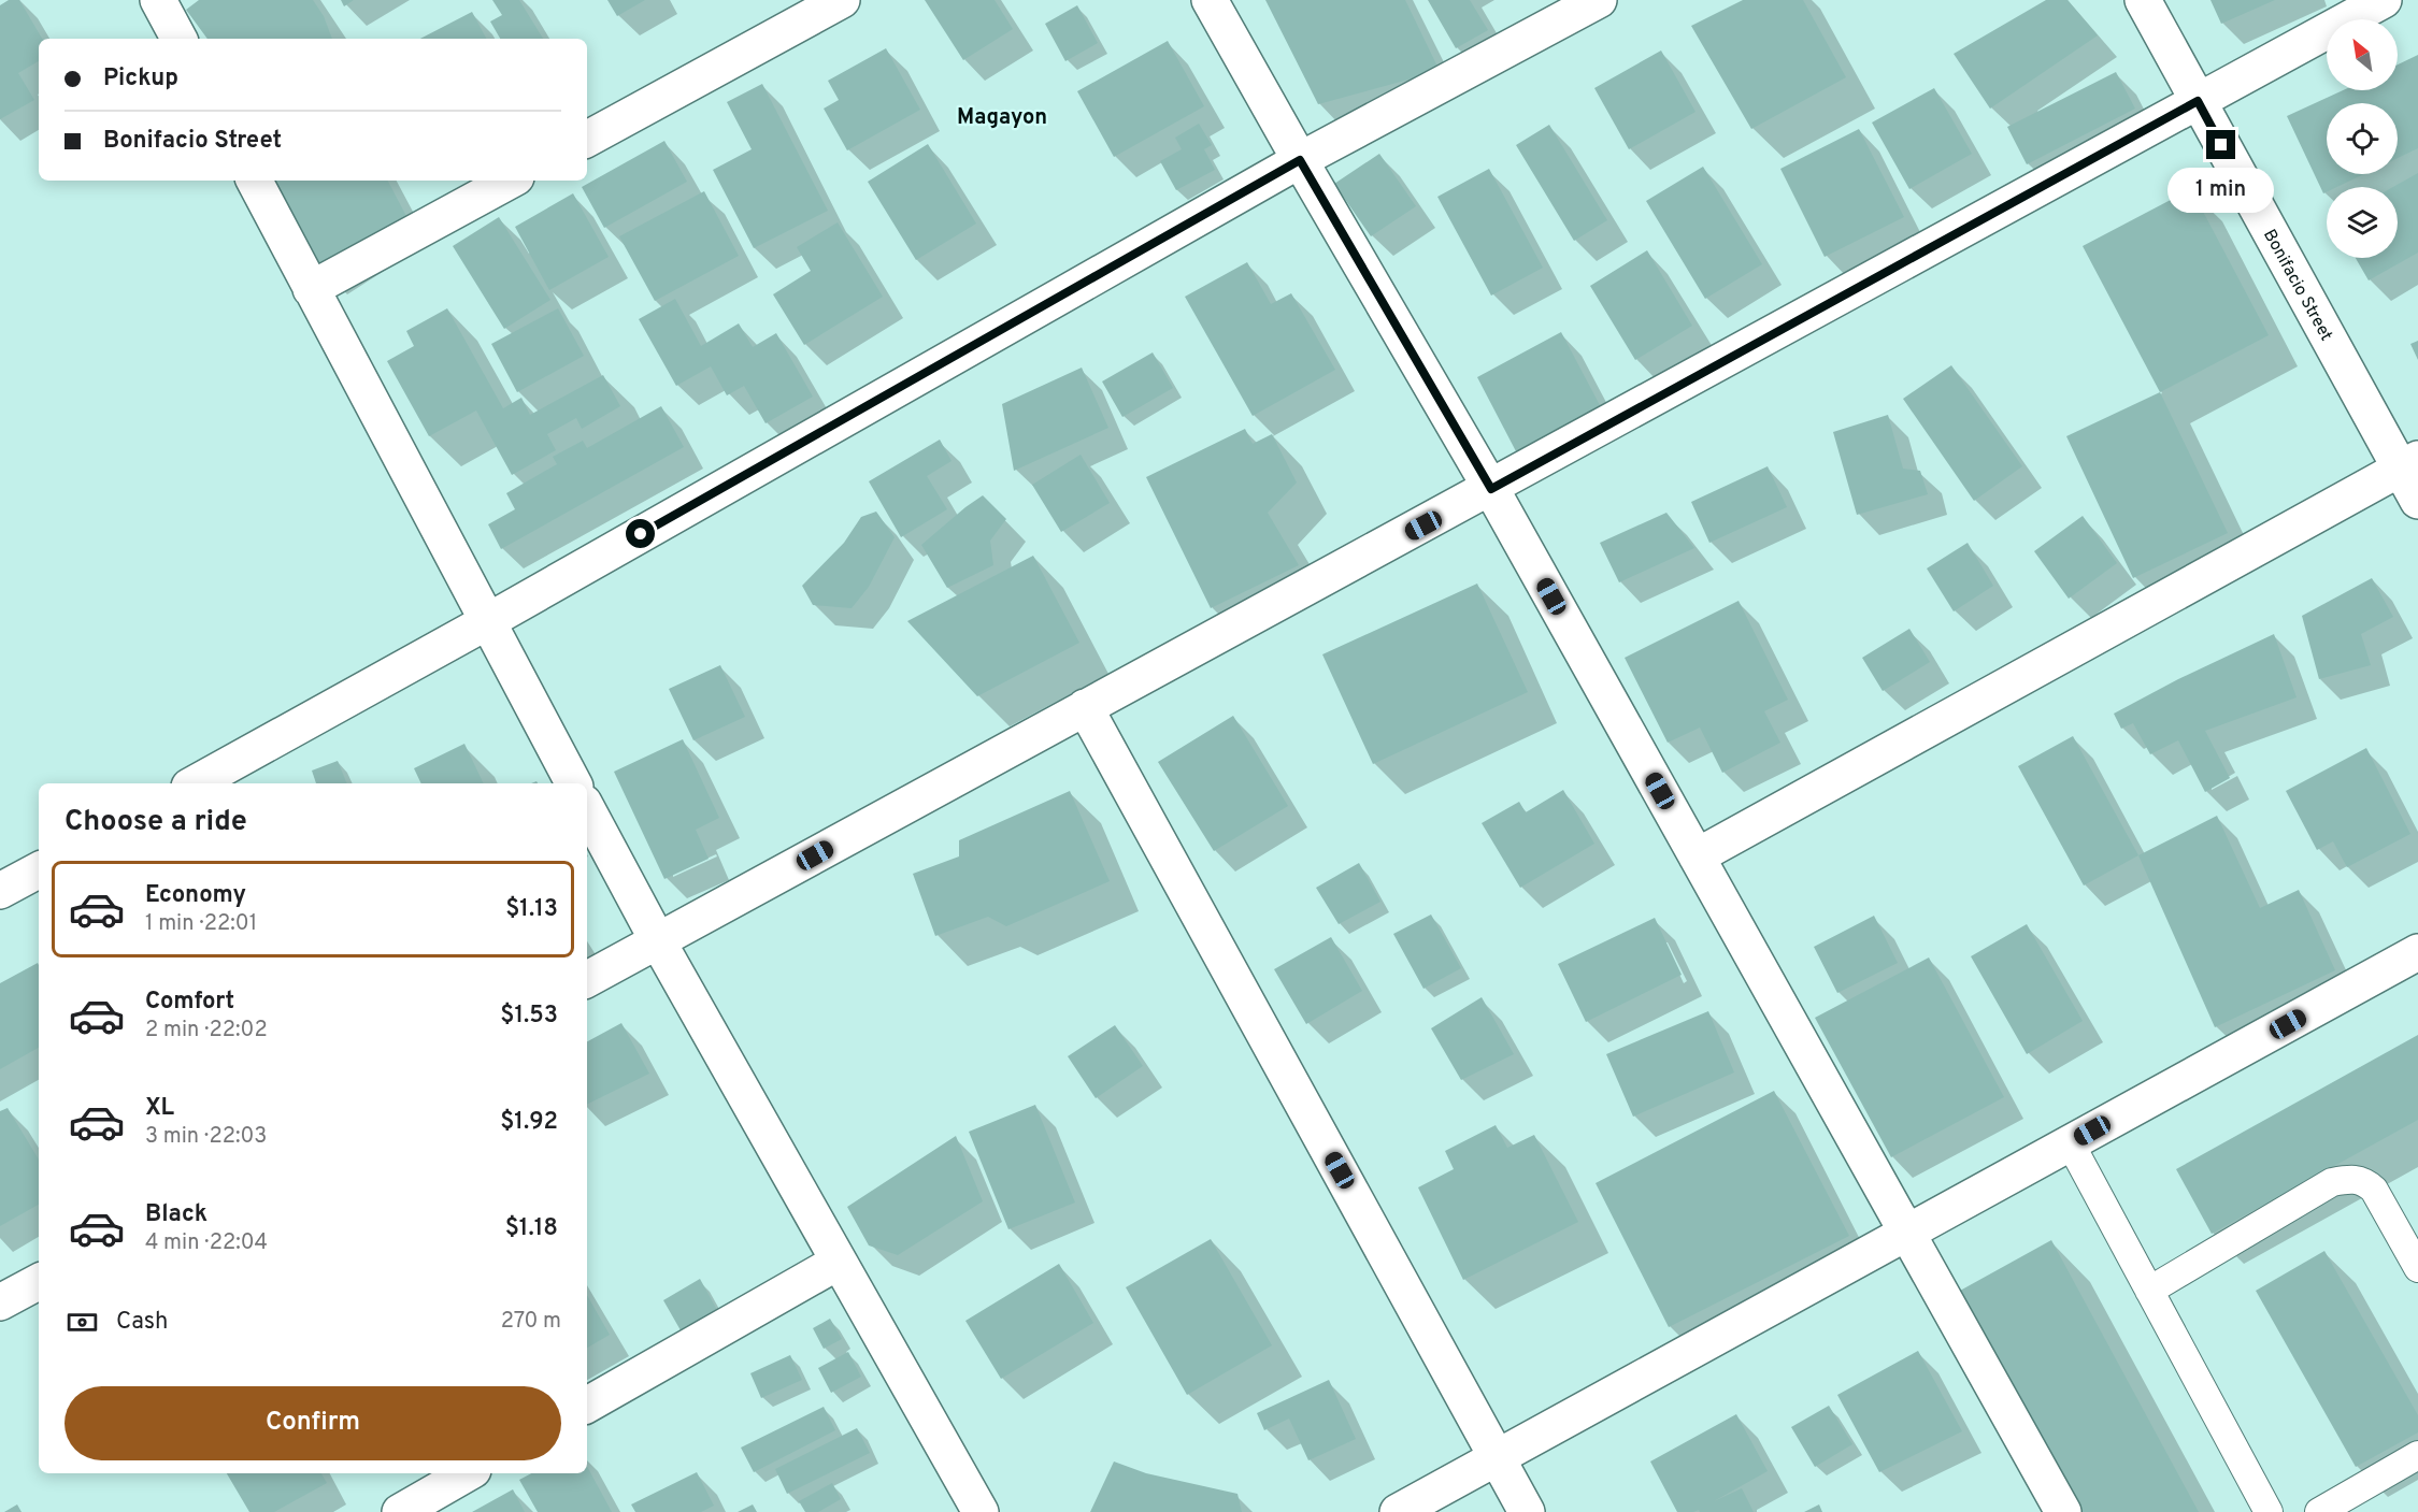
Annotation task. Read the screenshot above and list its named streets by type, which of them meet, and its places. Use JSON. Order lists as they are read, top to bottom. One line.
{"streets":{"street":["Bonifacio Street"]},"districts":["Magayon"],"north":"top left","page":{"banner":["Pickup","Bonifacio Street"],"bubble":"1 min","heading":"Choose a ride","list":[{"name":"Economy","note":"1 min · 22:01","value":"$1.13"},{"name":"Comfort","note":"2 min · 22:02","value":"$1.53"},{"name":"XL","note":"3 min · 22:03","value":"$1.92"},{"name":"Black","note":"4 min · 22:04","value":"$1.18"}],"pay":["Cash","270 m"],"buttons":"Confirm"}}
